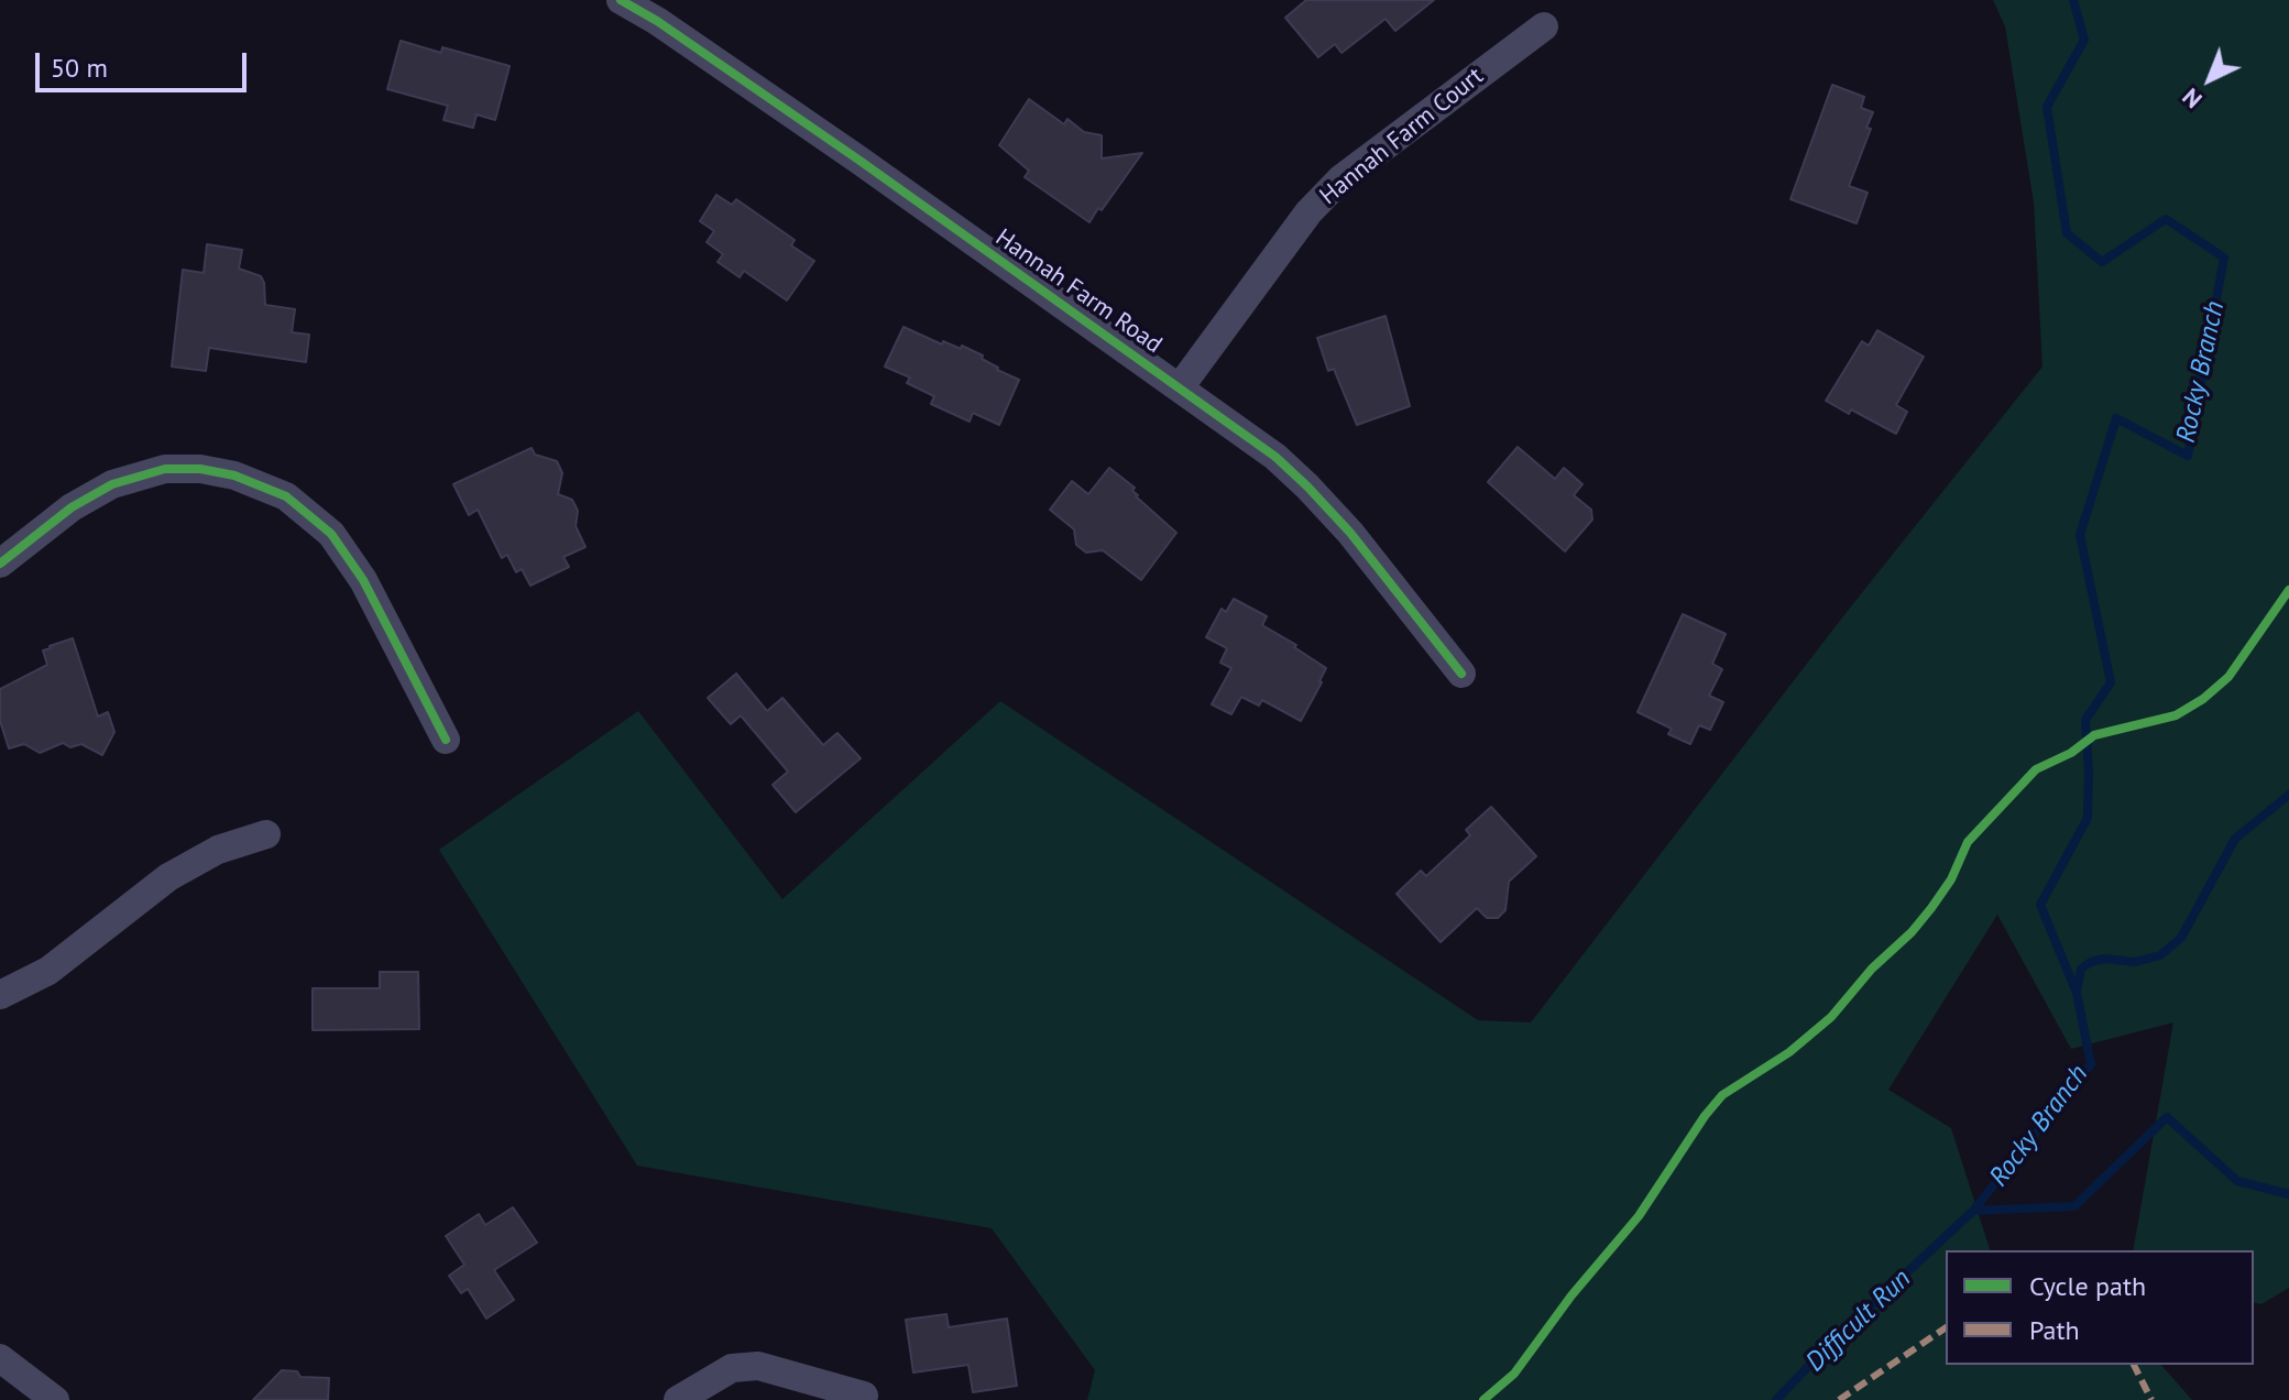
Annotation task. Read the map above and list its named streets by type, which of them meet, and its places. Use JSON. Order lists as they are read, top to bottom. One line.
{"streets":{"street":["Hannah Farm Court","Hannah Farm Road"]},"crossings":[["Hannah Farm Court","Hannah Farm Road"]],"water":["Rocky Branch","Difficult Run"],"legend":["Cycle path","Path"],"scale_bar":"50 m","north":"bottom left"}
